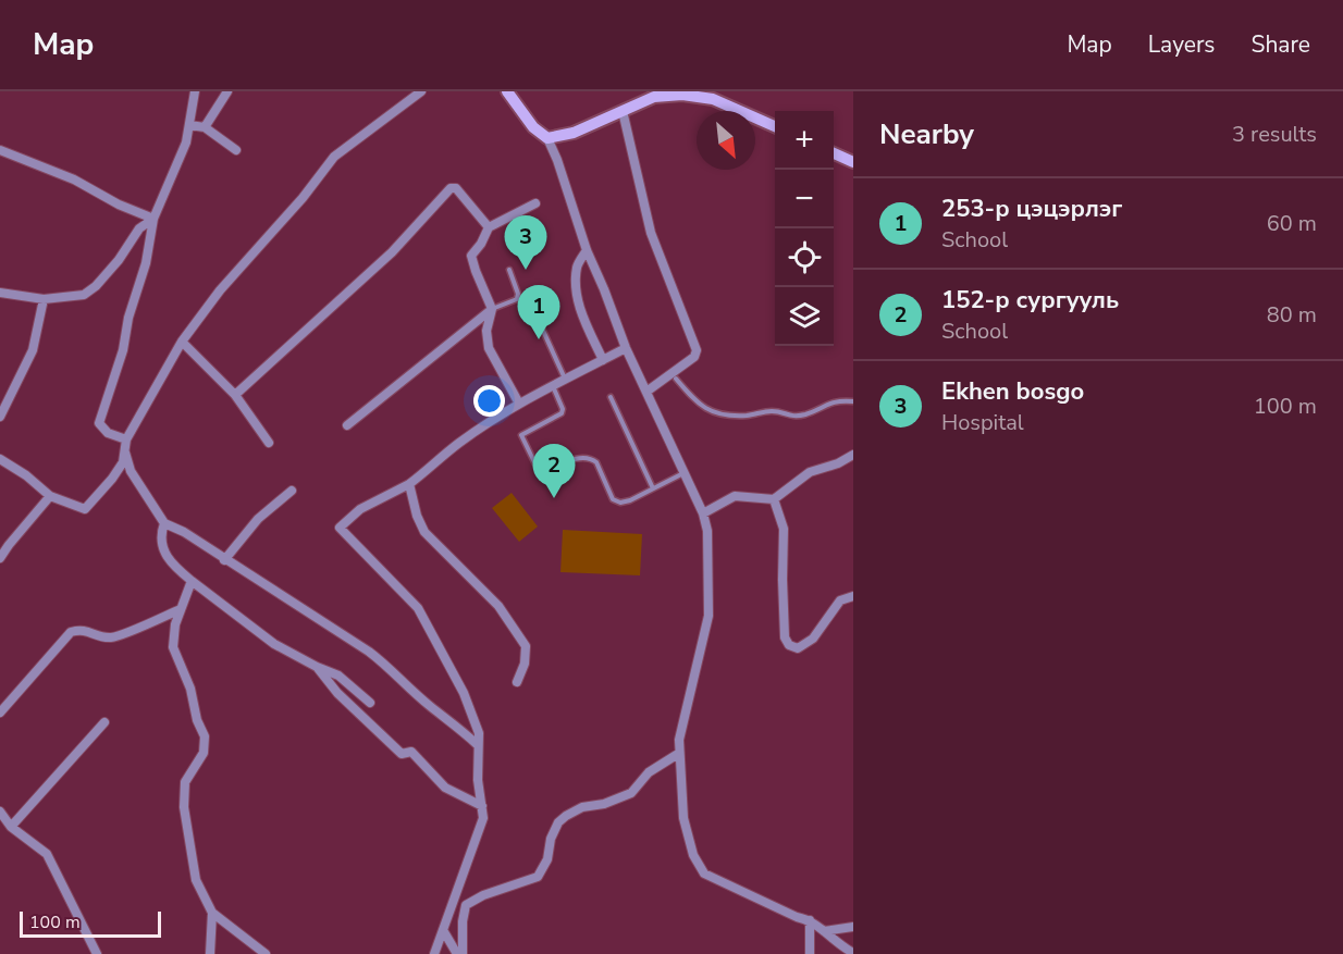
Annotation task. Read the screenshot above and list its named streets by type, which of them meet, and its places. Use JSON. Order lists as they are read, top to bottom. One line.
{"scale_bar":"100 m","north":"bottom right","page":{"header":"Map","nav":["Map","Layers","Share"],"heading":["Nearby","3 results"],"map_buttons":["+","−"],"list":[{"mark":"1","name":"253-р цэцэрлэг","note":"School","value":"60 m"},{"mark":"2","name":"152-р сургууль","note":"School","value":"80 m"},{"mark":"3","name":"Ekhen bosgo","note":"Hospital","value":"100 m"}],"pins":["3","1","2"],"scale":"100 m"}}
